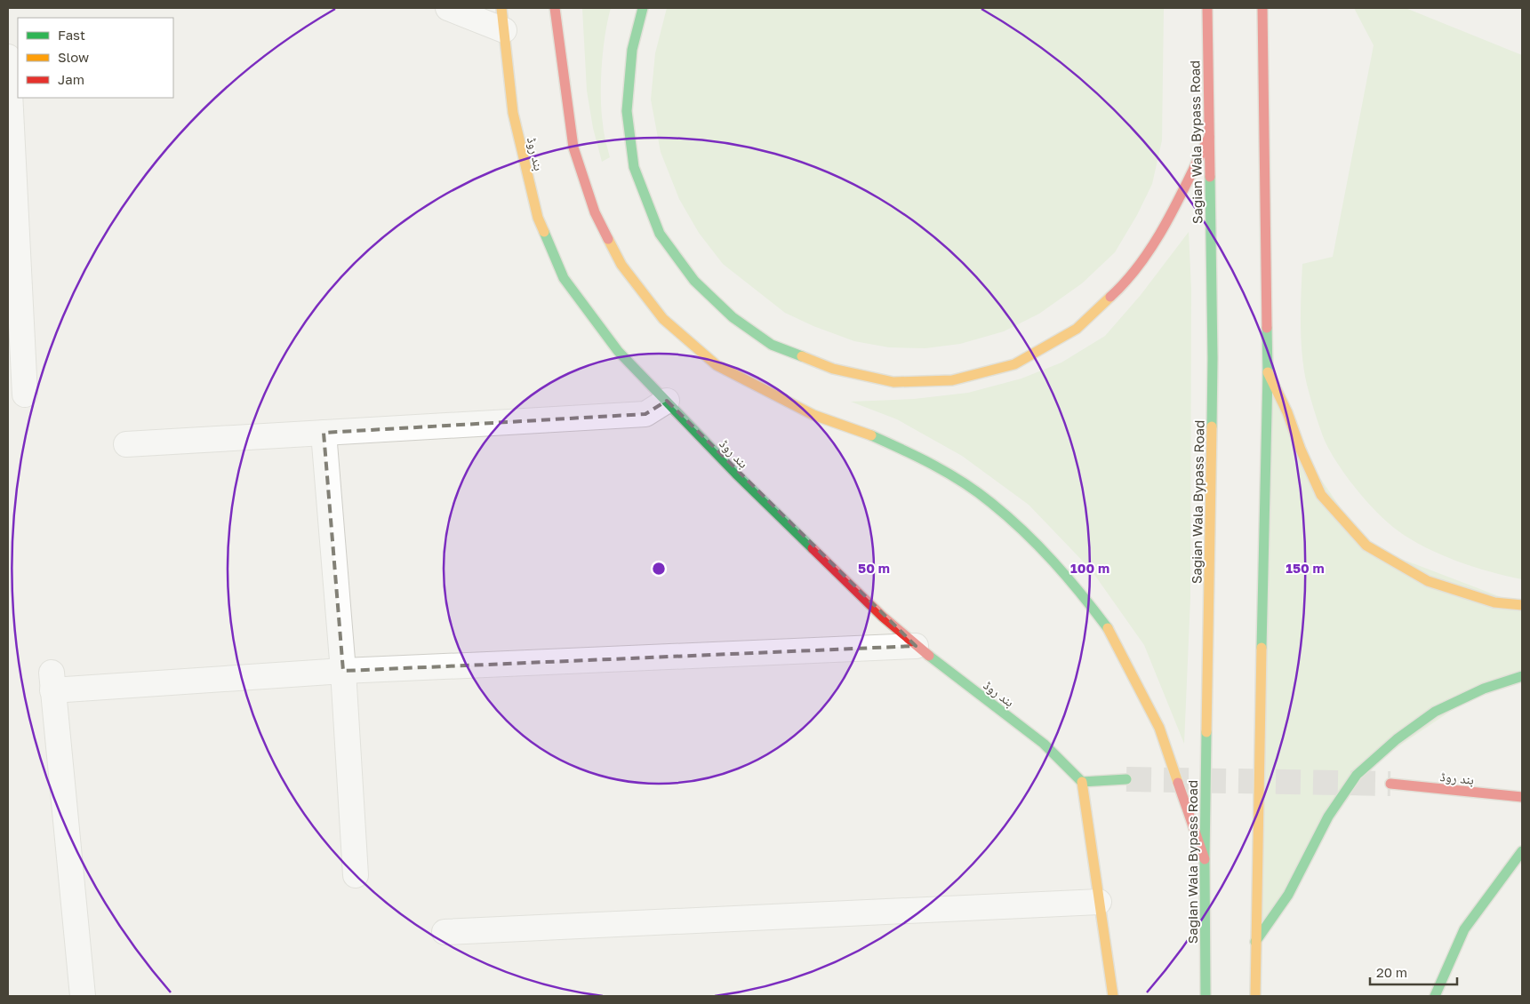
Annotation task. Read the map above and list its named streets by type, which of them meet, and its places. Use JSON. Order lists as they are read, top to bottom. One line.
{"streets":{"main road":["Sagian Wala Bypass Road","بند روڈ"]},"legend":["Fast","Slow","Jam"],"scale_bar":"20 m","rings":["50 m","100 m","150 m"]}
